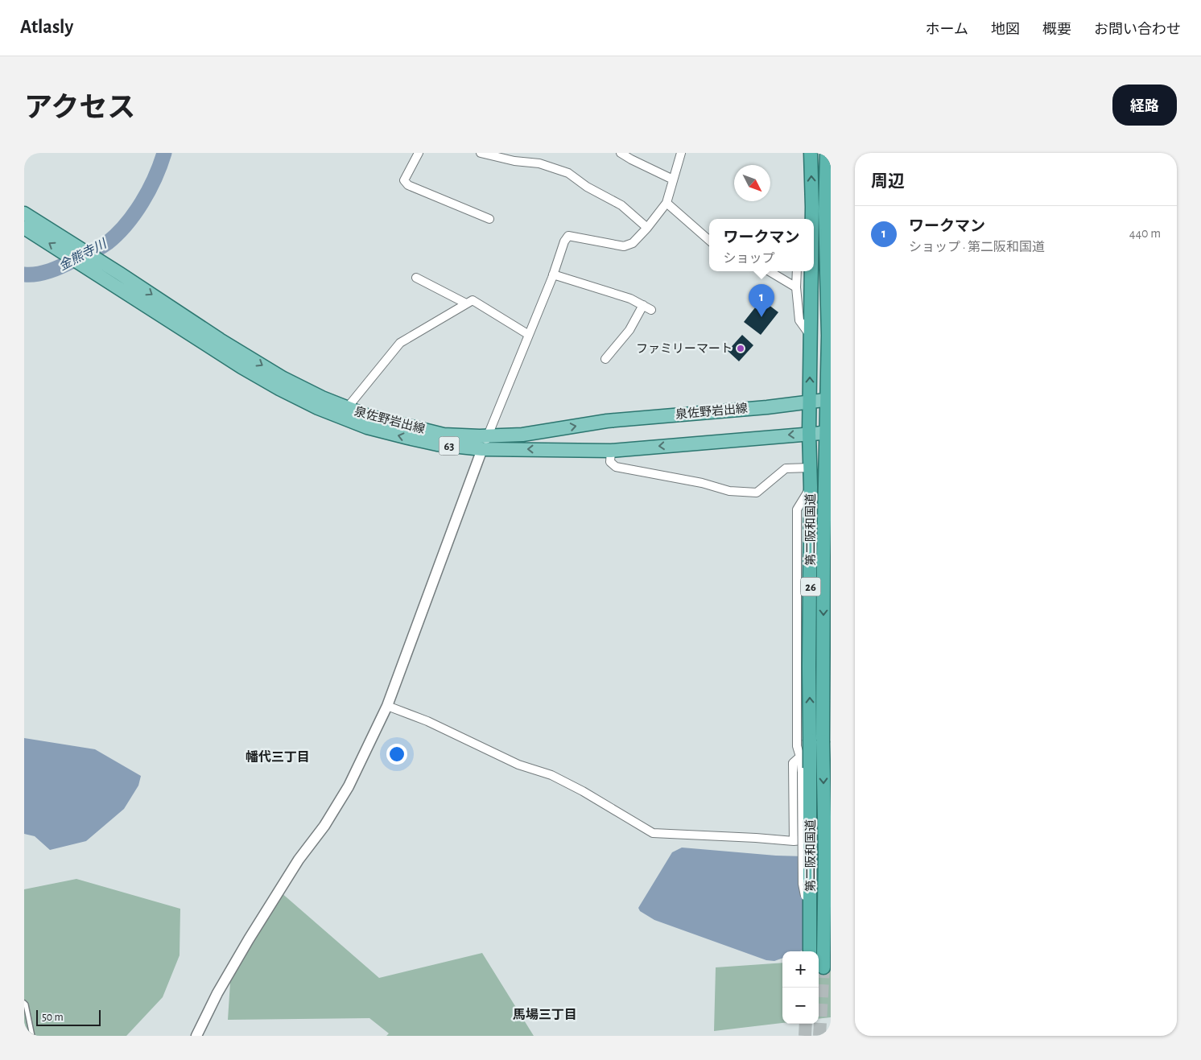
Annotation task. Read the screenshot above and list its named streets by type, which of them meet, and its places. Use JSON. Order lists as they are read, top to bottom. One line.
{"streets":{"highway":["第二阪和国道","26"],"main road":["泉佐野岩出線","63"]},"crossings":[["泉佐野岩出線","第二阪和国道"]],"districts":["幡代三丁目","馬場三丁目"],"water":["金熊寺川"],"places":["ファミリーマート"],"scale_bar":"50 m","north":"bottom right","page":{"header":"Atlasly","nav":["ホーム","地図","概要","お問い合わせ"],"title":"アクセス","buttons":"経路","heading":"周辺","list":[{"mark":"1","name":"ワークマン","note":"ショップ · 第二阪和国道","value":"440 m"}],"popup":["ワークマン","ショップ"],"pins":"1","map_buttons":["+","−"],"scale":"50 m"}}
